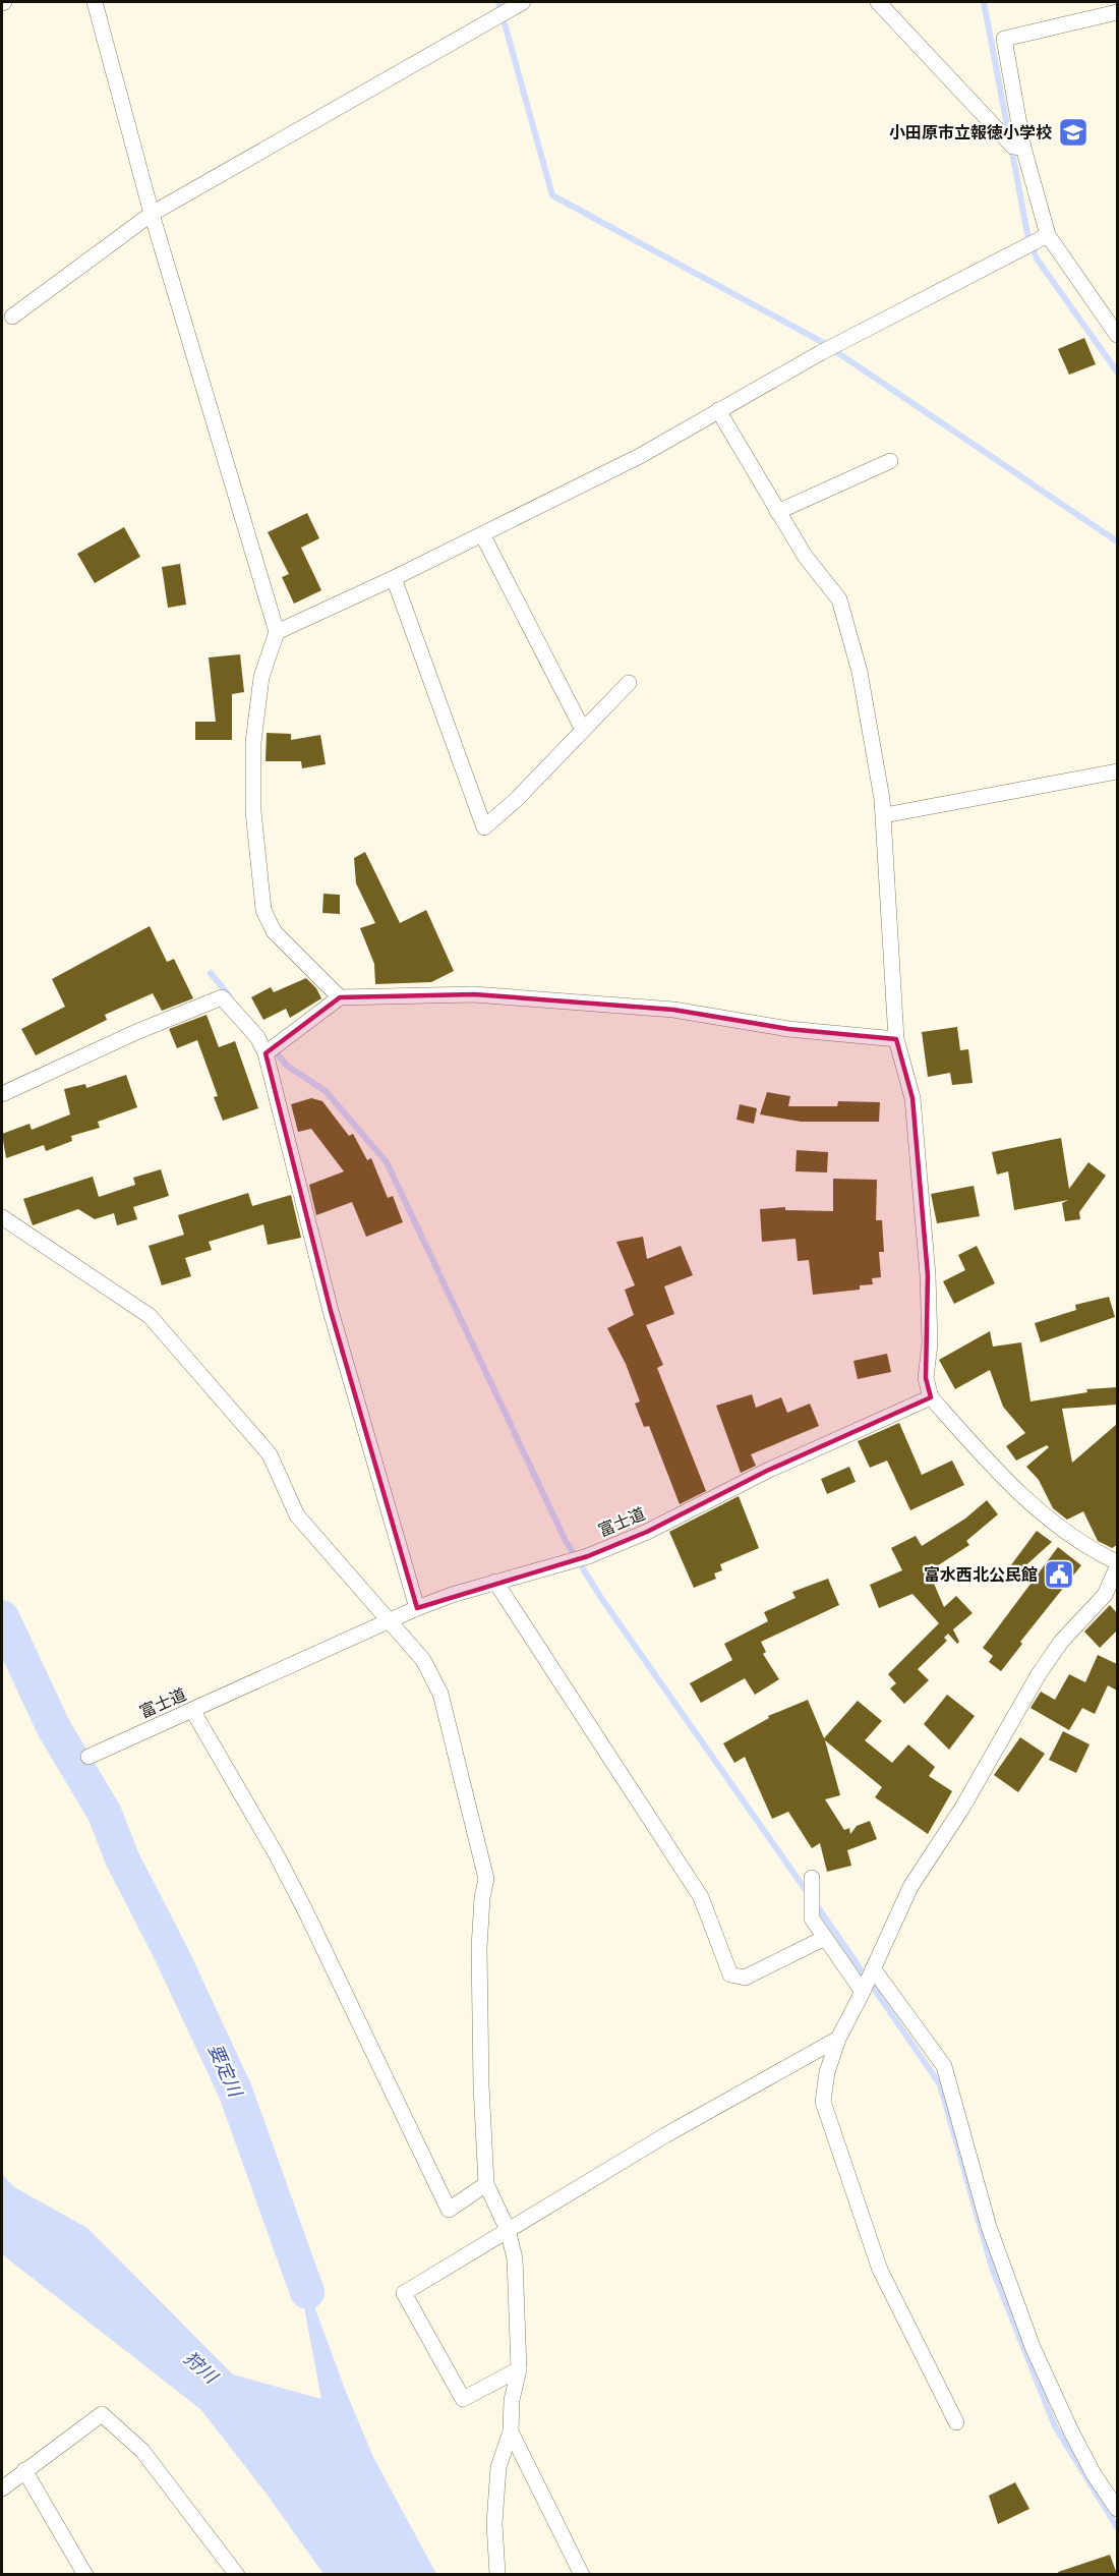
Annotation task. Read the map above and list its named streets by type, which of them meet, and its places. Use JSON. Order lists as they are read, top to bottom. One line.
{"streets":{"street":["富士道"]},"water":["要定川","狩川"],"places":{"school or university":["小田原市立報徳小学校"],"public building":["富水西北公民館"]}}
